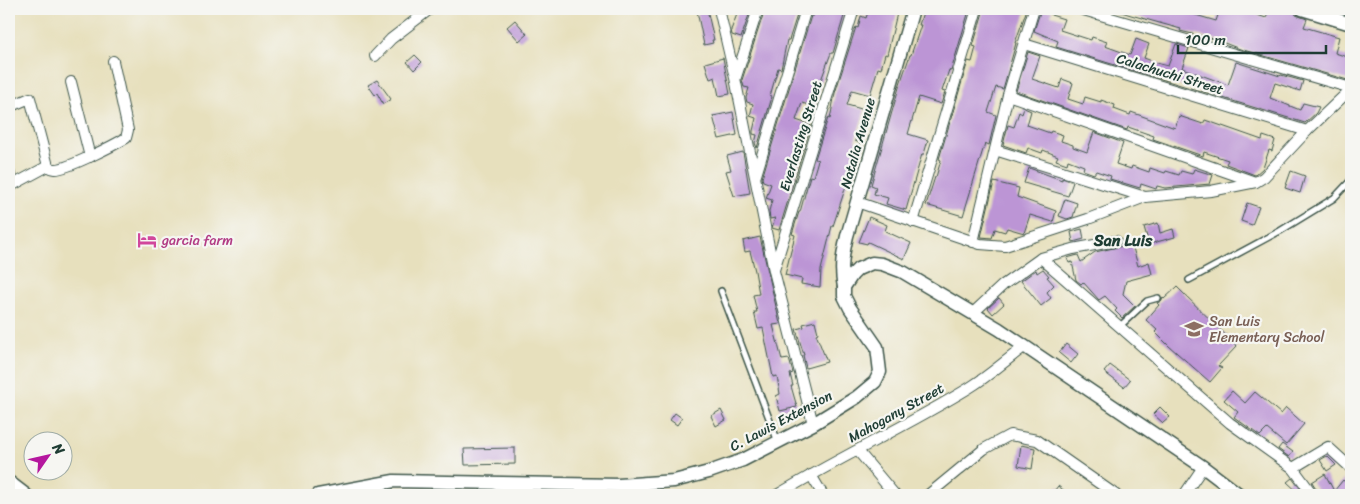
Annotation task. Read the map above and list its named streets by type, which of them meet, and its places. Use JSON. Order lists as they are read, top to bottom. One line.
{"streets":{"street":["Calachuchi Street","Everlasting Street","Natalia Avenue","Mahogany Street","C. Lawis Extension"]},"crossings":[["Natalia Avenue","C. Lawis Extension"]],"districts":["San Luis"],"places":{"hotel":["garcia farm"],"school or university":["San Luis Elementary School"]},"scale_bar":"100 m","north":"top right"}
